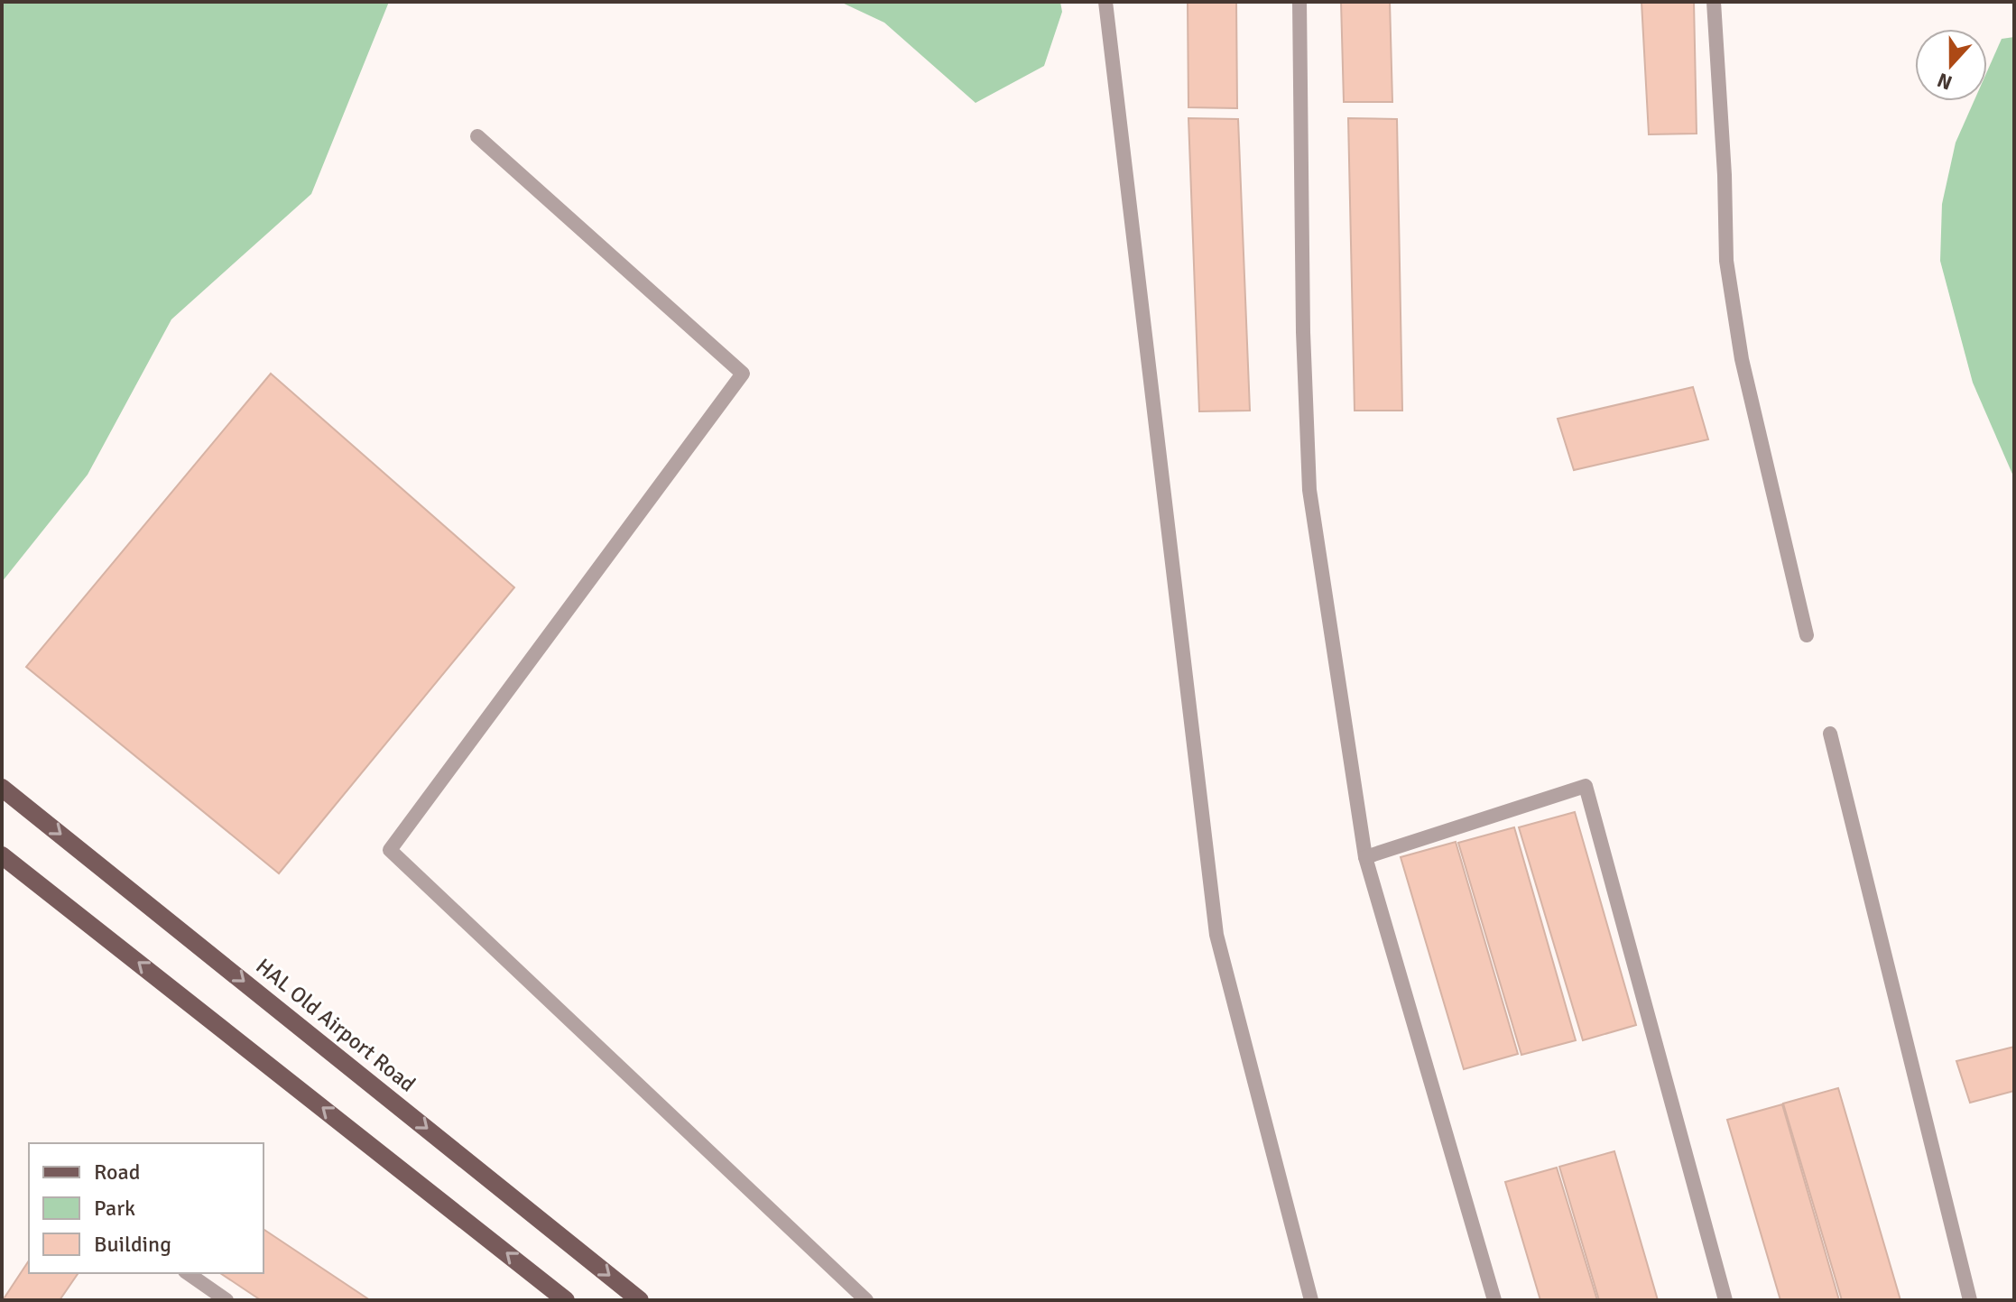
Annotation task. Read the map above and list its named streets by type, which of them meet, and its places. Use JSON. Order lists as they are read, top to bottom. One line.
{"streets":{"main road":["HAL Old Airport Road"]},"legend":["Road","Park","Building"],"north":"bottom"}
